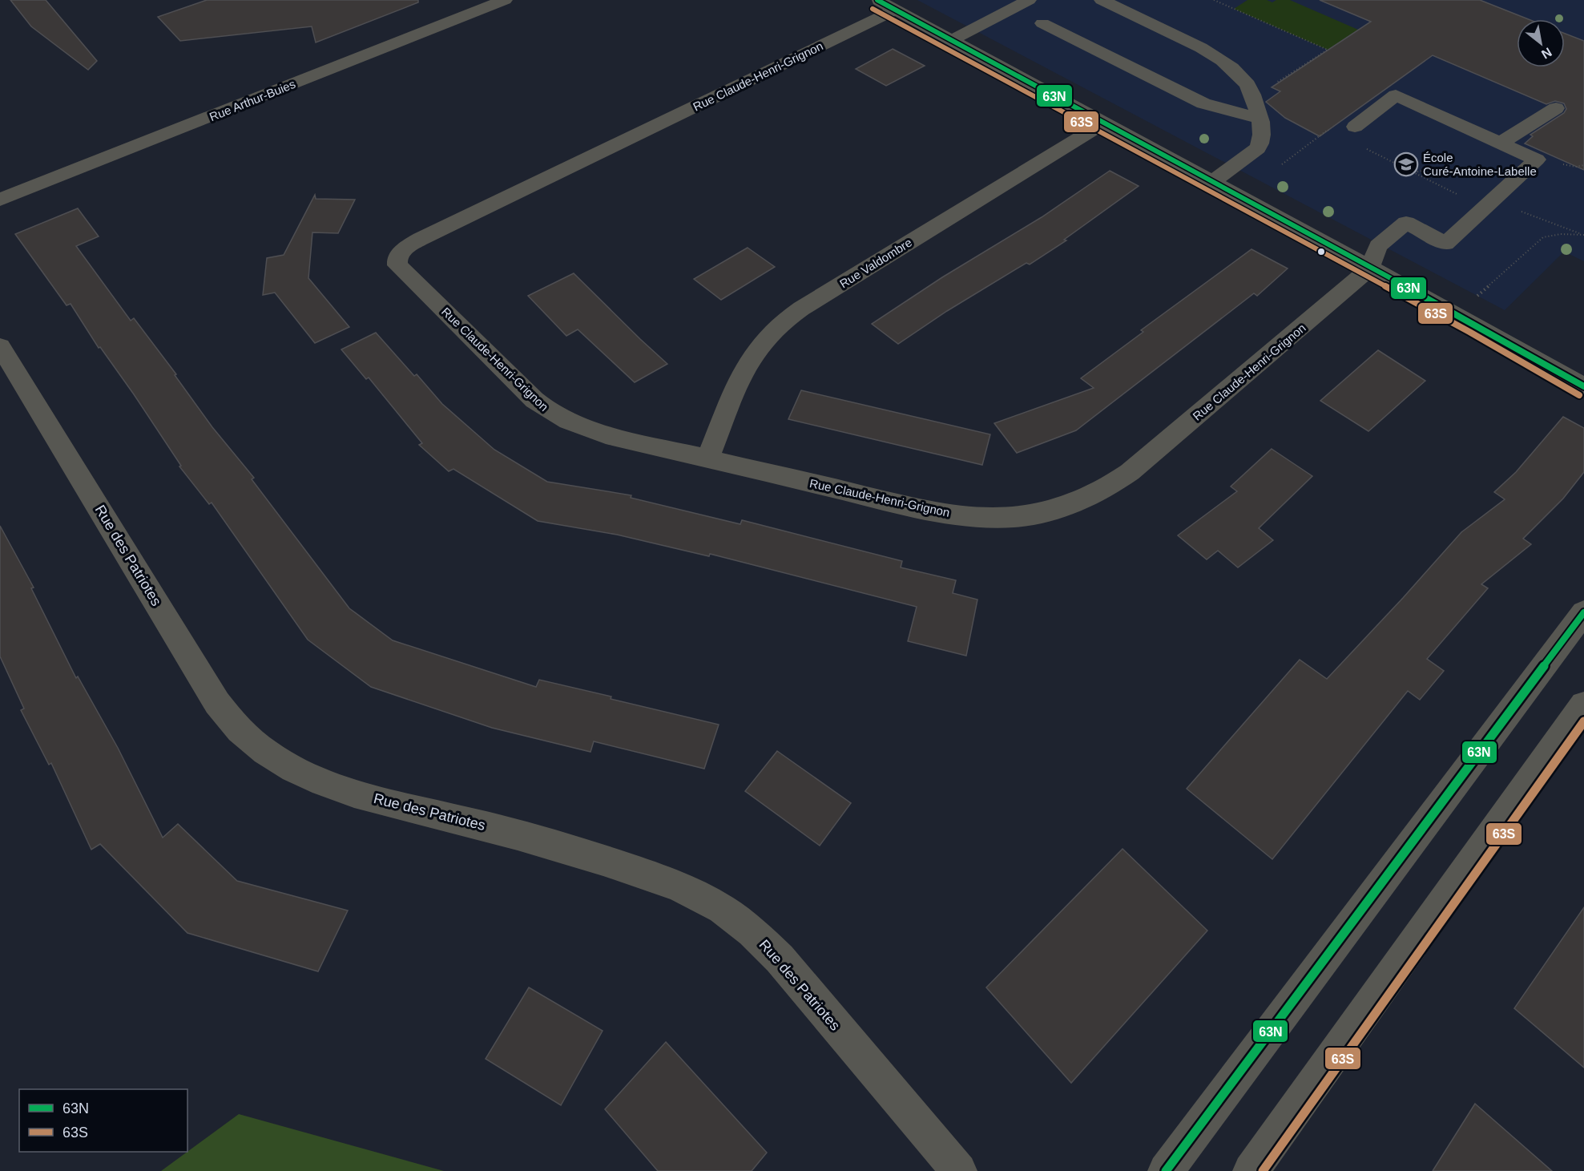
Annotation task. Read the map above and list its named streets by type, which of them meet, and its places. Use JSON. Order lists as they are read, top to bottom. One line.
{"streets":{"street":["Rue Claude-Henri-Grignon","Rue Arthur-Buies","Rue Valdombre","Rue des Patriotes"]},"crossings":[["Rue Claude-Henri-Grignon","Rue Valdombre"]],"places":{"school or university":["École Curé-Antoine-Labelle"]},"lines":["transit line 63N","transit line 63S"],"legend":["63N","63S"],"north":"bottom right"}
